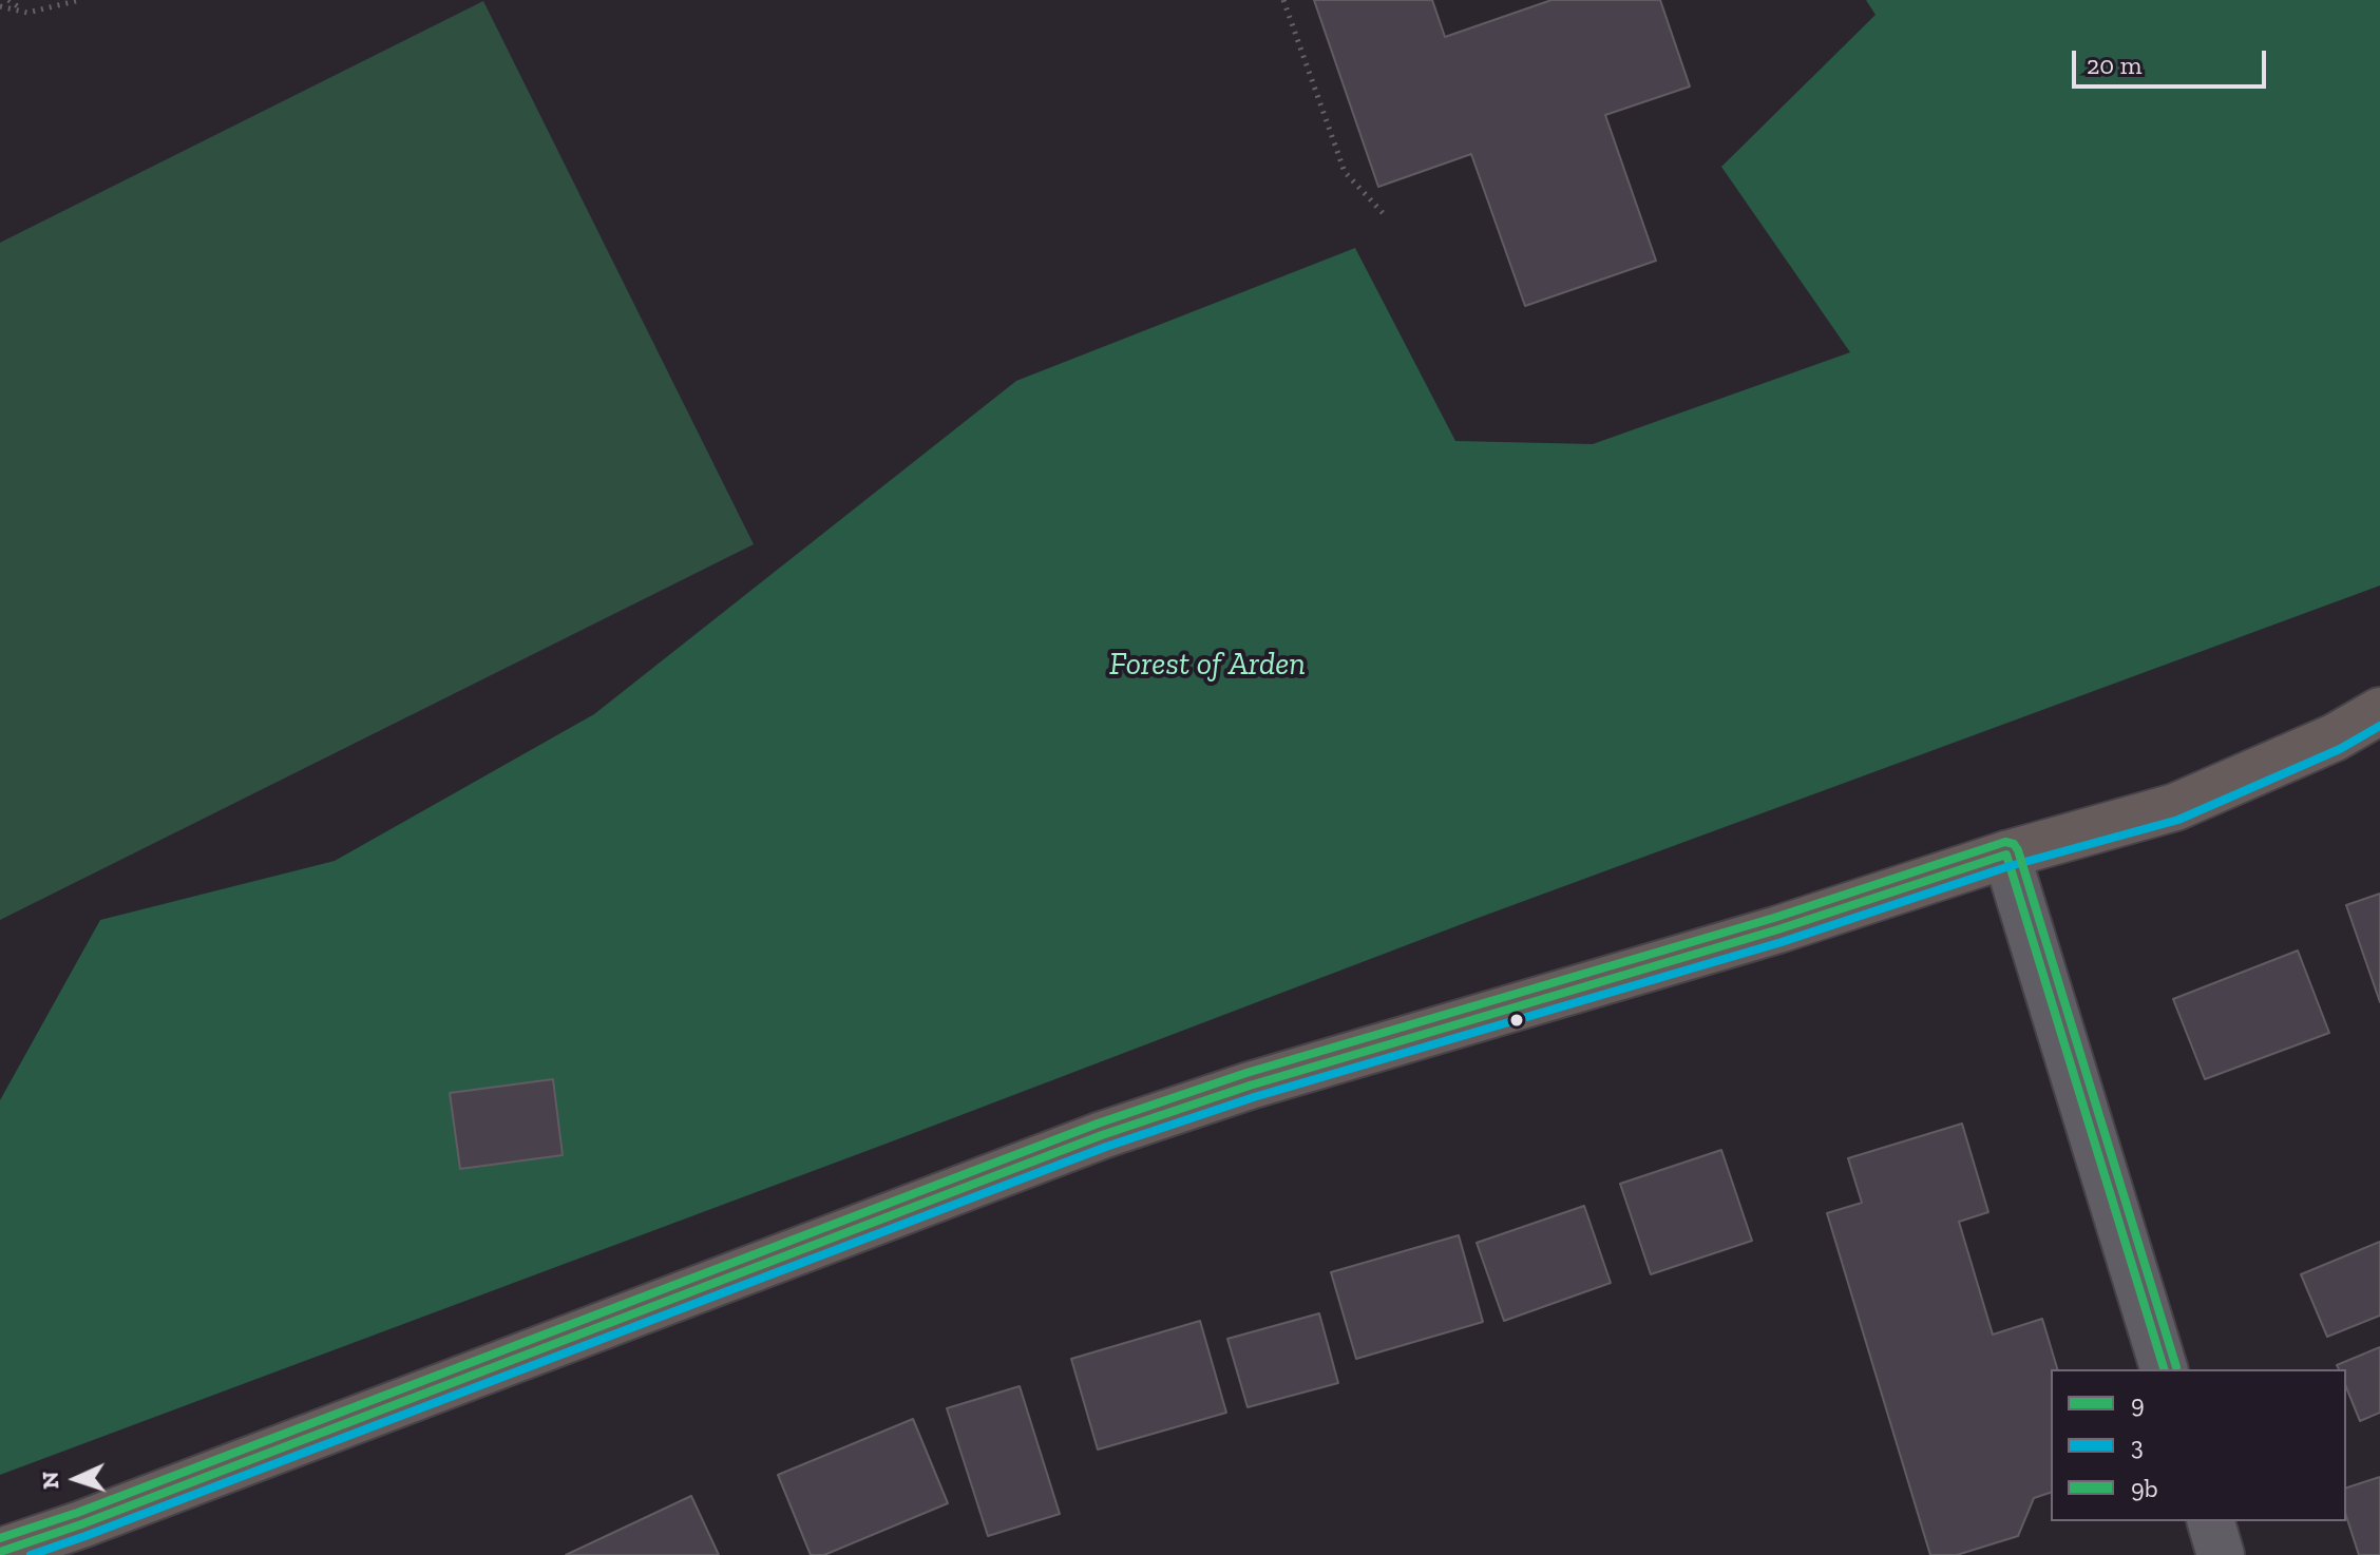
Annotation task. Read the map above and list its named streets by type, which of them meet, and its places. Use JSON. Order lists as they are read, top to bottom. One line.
{"parks":["Forest of Arden"],"lines":["transit line 3","transit line 9b","transit line 9"],"legend":["9","3","9b"],"scale_bar":"20 m","north":"left"}
